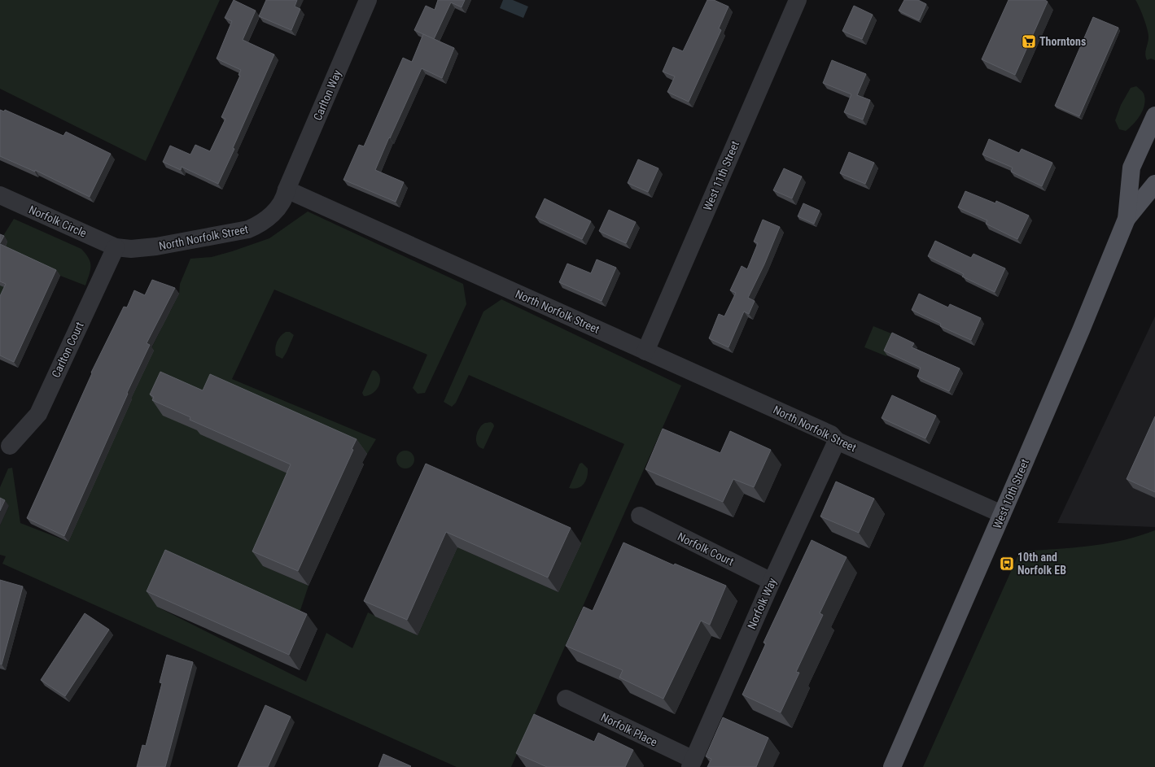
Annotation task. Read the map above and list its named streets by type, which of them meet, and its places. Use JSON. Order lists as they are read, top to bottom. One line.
{"streets":{"main road":["West 10th Street"],"street":["Carlton Way","West 11th Street","Norfolk Circle","North Norfolk Street","Carlton Court","Norfolk Court","Norfolk Way","Norfolk Place"]},"crossings":[["Carlton Way","North Norfolk Street"],["West 11th Street","North Norfolk Street"],["Norfolk Circle","North Norfolk Street"],["Norfolk Circle","Carlton Court"],["North Norfolk Street","Carlton Court"],["North Norfolk Street","West 10th Street"],["North Norfolk Street","Norfolk Way"],["Norfolk Court","Norfolk Way"],["Norfolk Way","Norfolk Place"]],"places":{"supermarket":["Thorntons"],"bus stop":["10th and Norfolk EB"]}}
